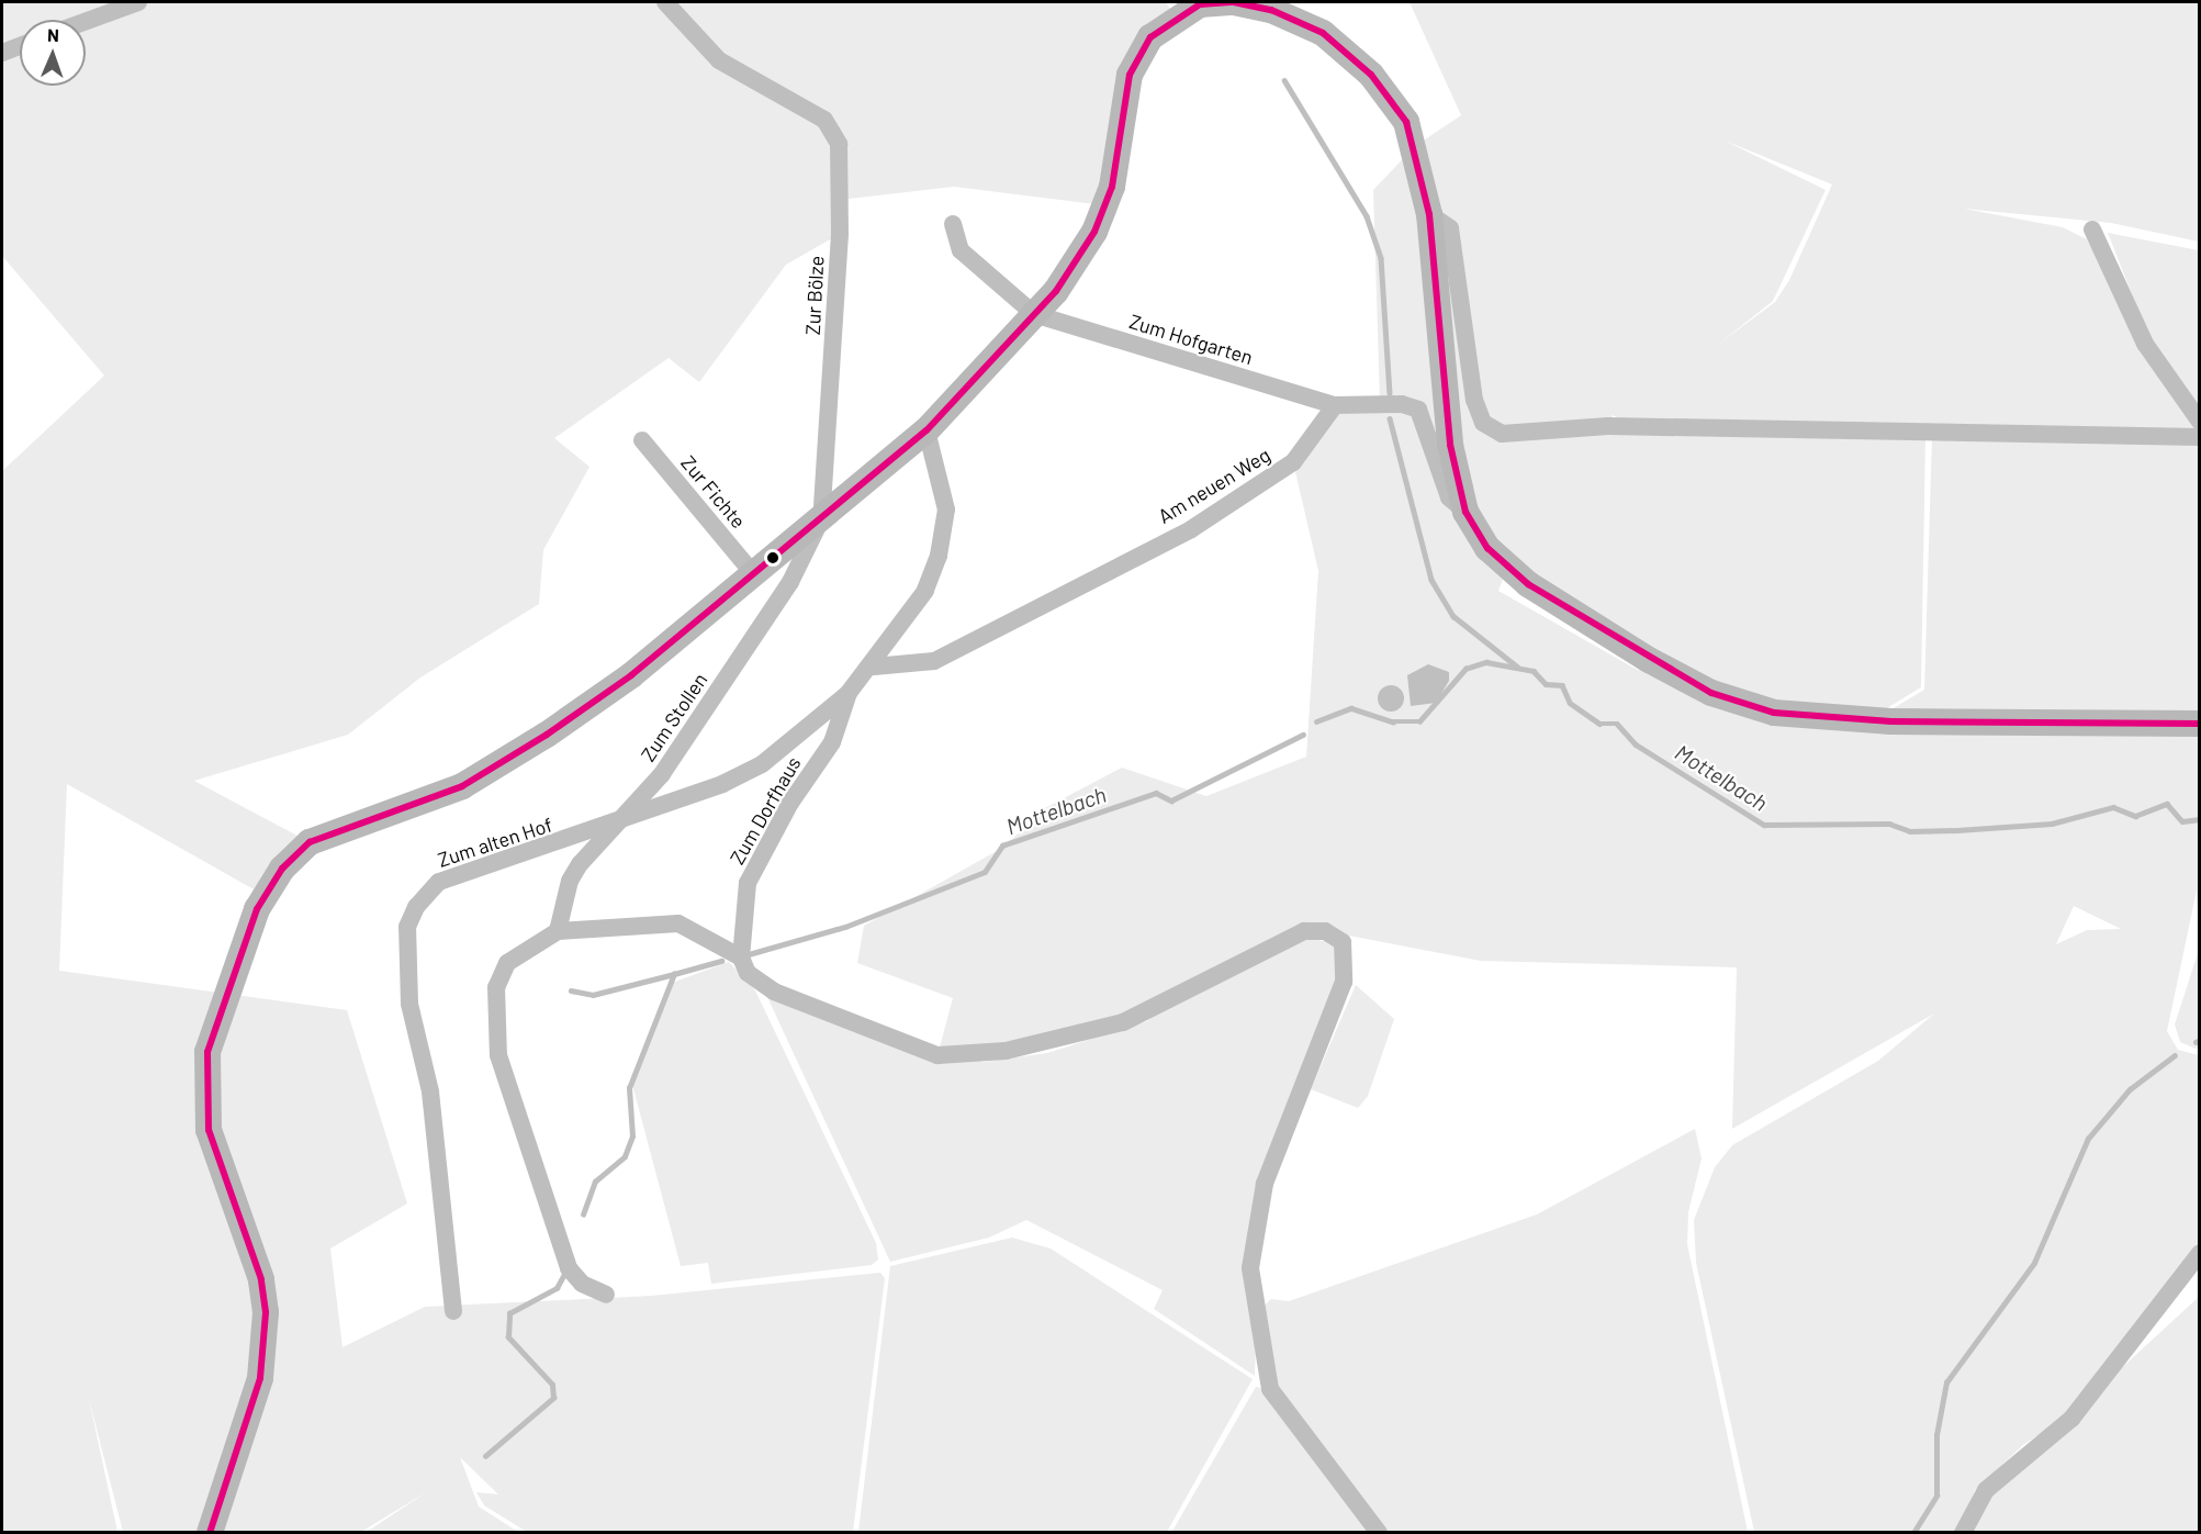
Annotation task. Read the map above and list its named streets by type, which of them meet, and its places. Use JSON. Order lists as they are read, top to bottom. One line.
{"streets":{"street":["Zur Bölze","Zum Hofgarten","Am neuen Weg","Zur Fichte","Zum Stollen","Zum Dorfhaus","Zum alten Hof"]},"crossings":[["Zur Bölze","Zum Stollen"],["Zum Hofgarten","Am neuen Weg"],["Am neuen Weg","Zum Dorfhaus"],["Zum Stollen","Zum alten Hof"],["Zum Dorfhaus","Zum alten Hof"]],"water":["Mottelbach"],"north":"top"}
